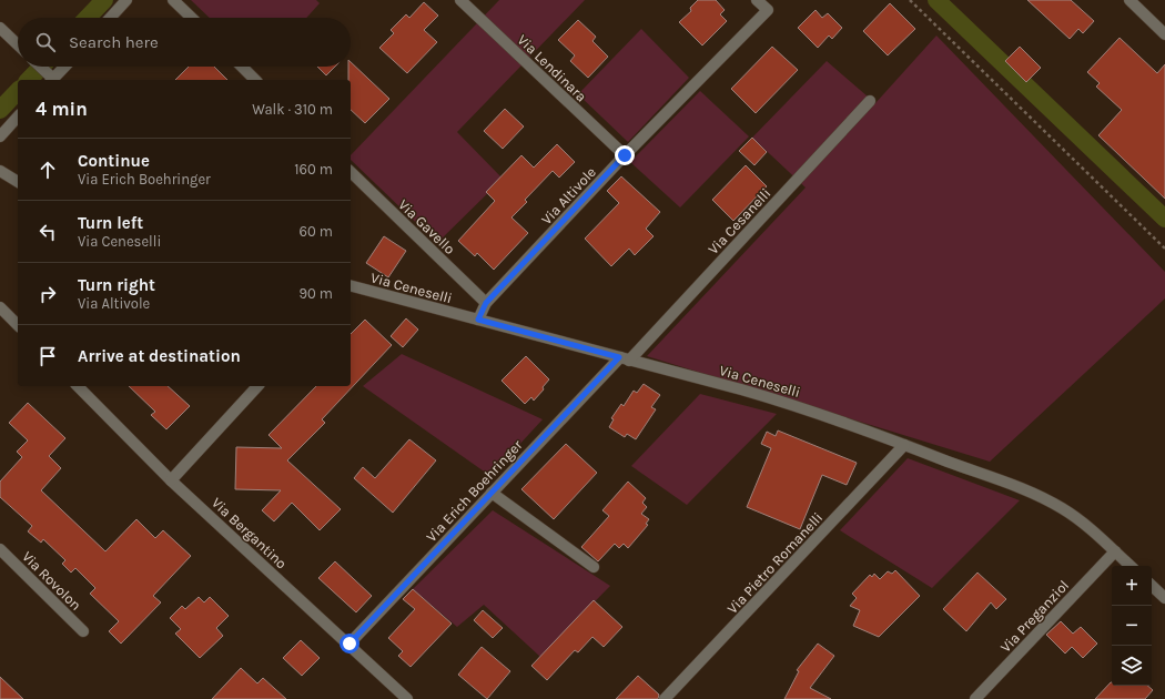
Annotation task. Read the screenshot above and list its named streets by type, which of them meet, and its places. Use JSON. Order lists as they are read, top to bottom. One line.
{"streets":{"street":["Via Lendinara","Via Altivole","Via Cesanelli","Via Gavello","Via Ceneselli","Via Erich Boehringer","Via Bergantino","Via Pietro Romanelli","Via Rovolon","Via Preganziol"]},"crossings":[["Via Lendinara","Via Altivole"],["Via Altivole","Via Gavello"],["Via Altivole","Via Ceneselli"],["Via Cesanelli","Via Ceneselli"],["Via Cesanelli","Via Erich Boehringer"],["Via Ceneselli","Via Erich Boehringer"],["Via Ceneselli","Via Pietro Romanelli"],["Via Ceneselli","Via Preganziol"],["Via Erich Boehringer","Via Bergantino"]],"page":{"search":"Search here","heading":["4 min","Walk · 310 m"],"list":[["Continue","Via Erich Boehringer","160 m"],["Turn left","Via Ceneselli","60 m"],["Turn right","Via Altivole","90 m"],"Arrive at destination"],"map_buttons":["+","−"]}}
